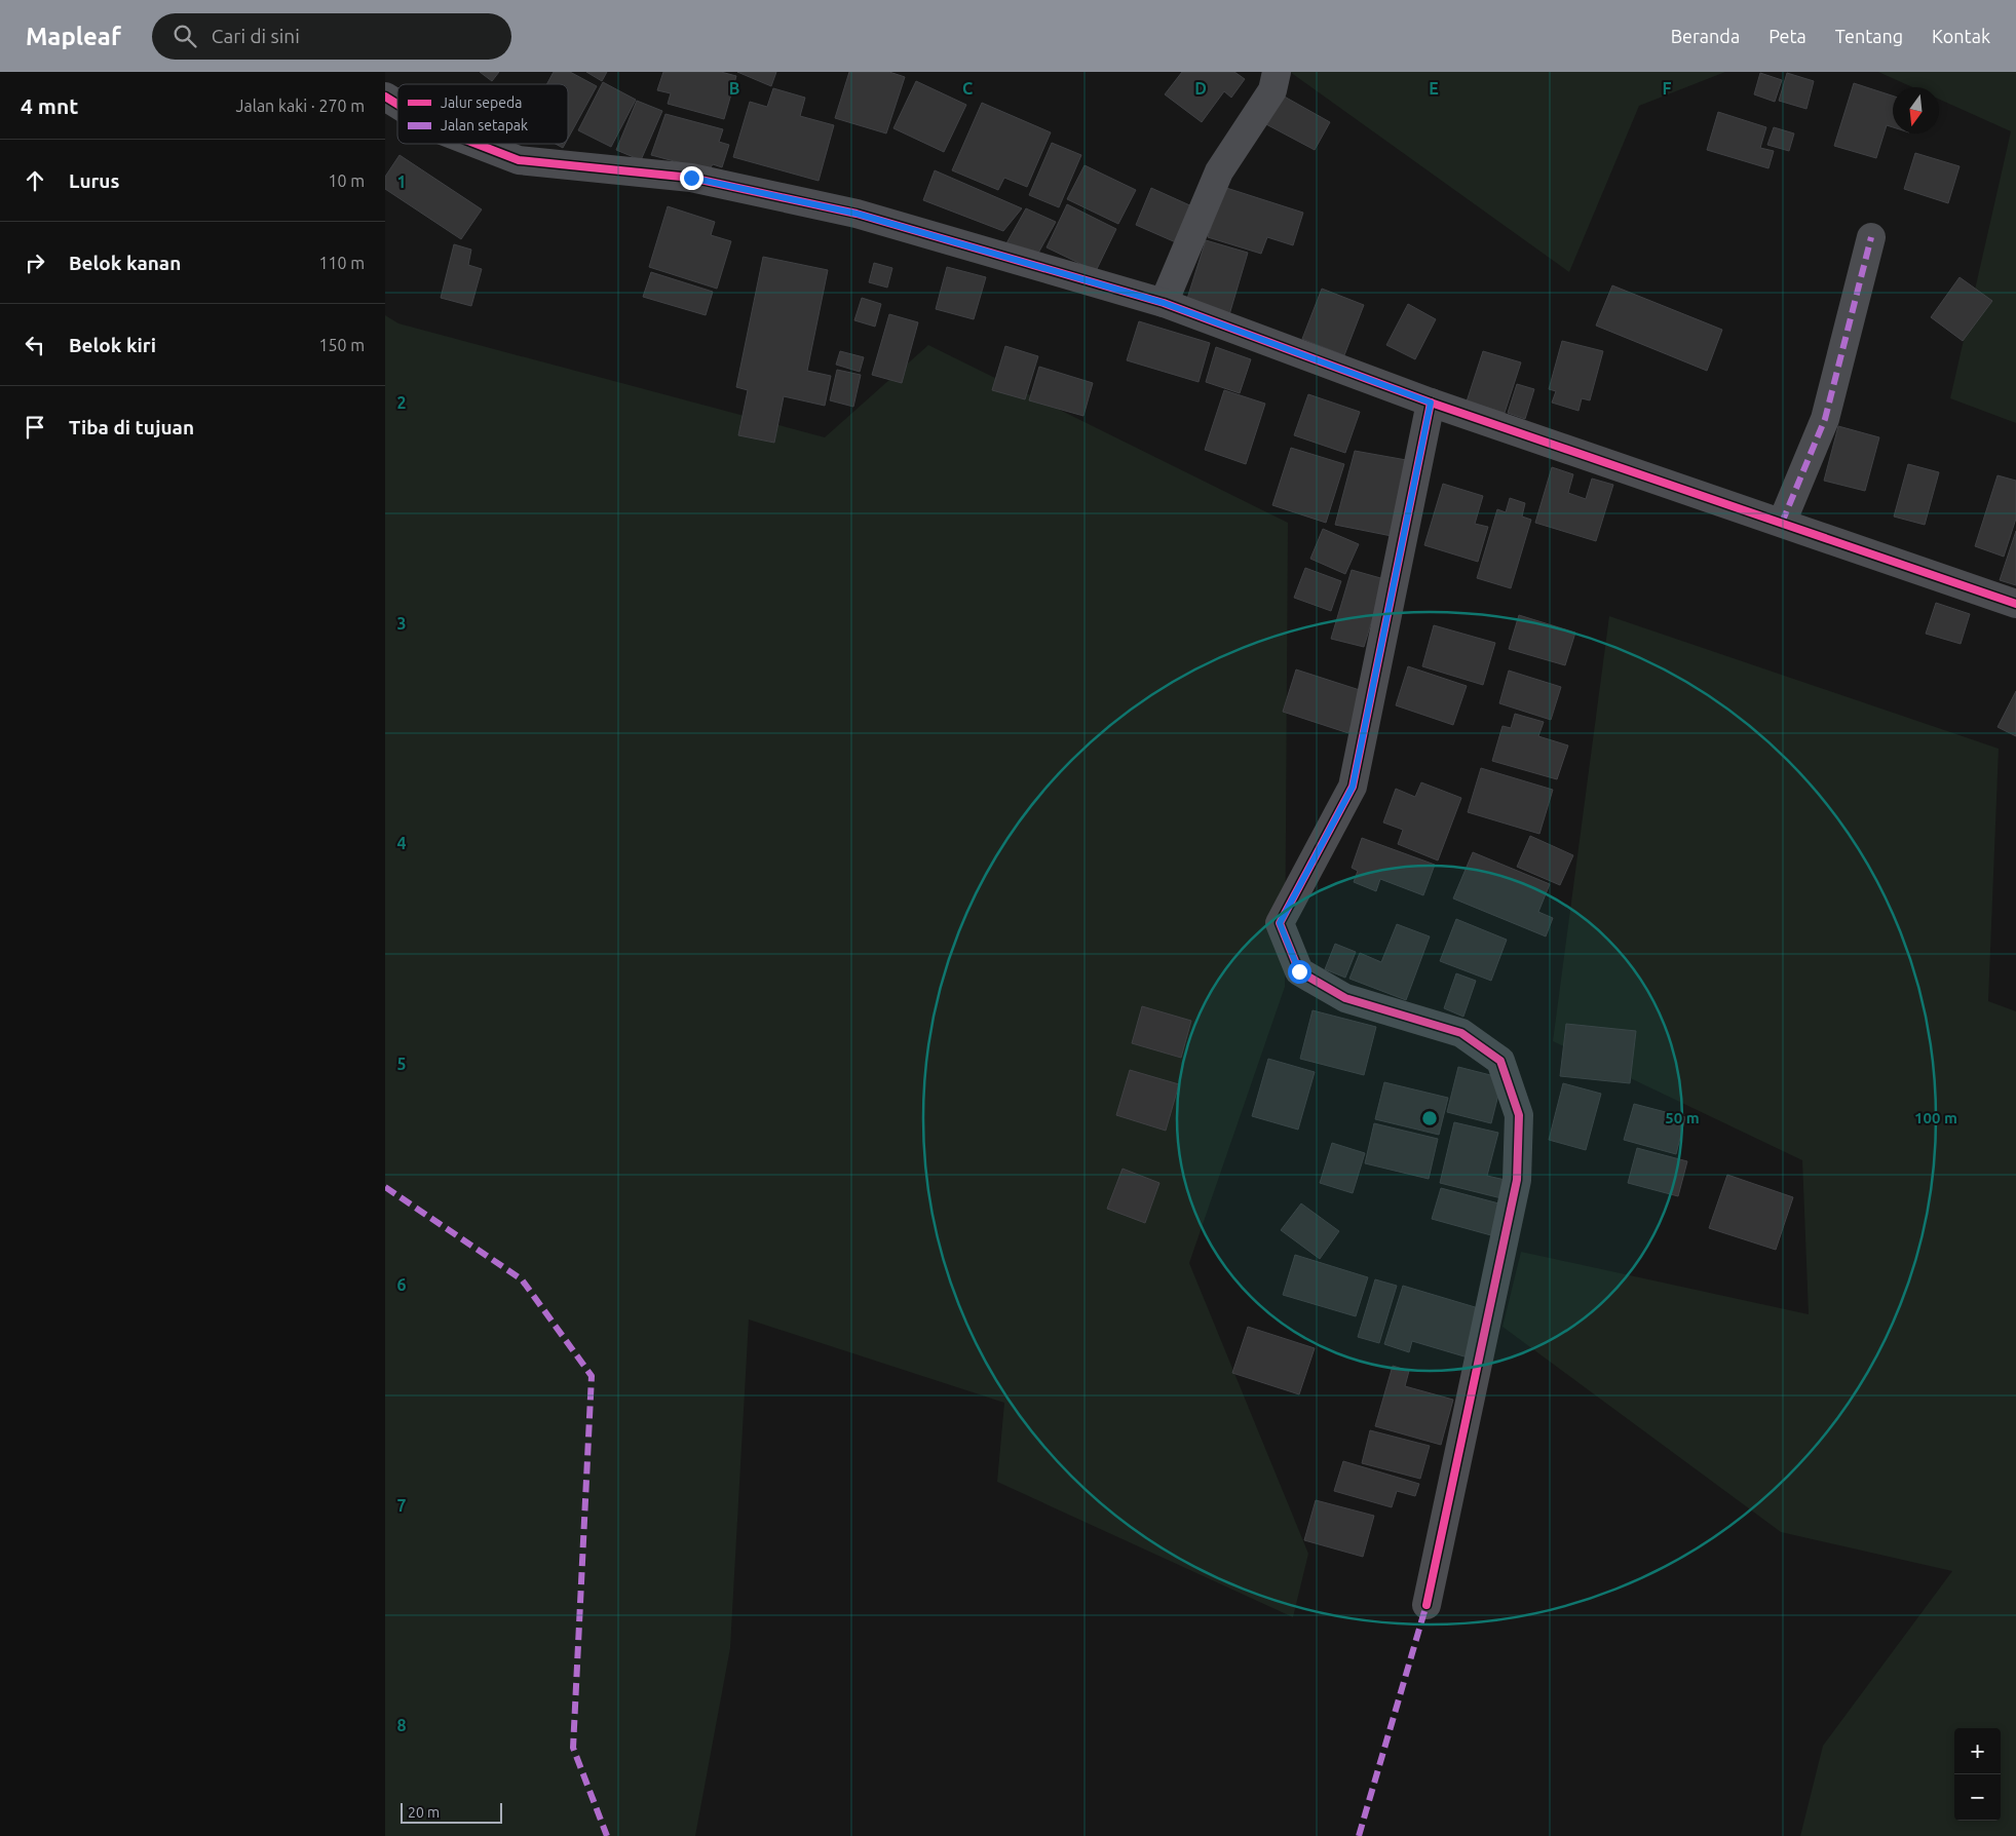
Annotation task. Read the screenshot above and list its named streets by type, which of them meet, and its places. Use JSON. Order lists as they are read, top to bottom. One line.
{"legend":["Jalur sepeda","Jalan setapak"],"scale_bar":"20 m","north":"bottom","page":{"header":"Mapleaf","search":"Cari di sini","nav":["Beranda","Peta","Tentang","Kontak"],"heading":["4 mnt","Jalan kaki · 270 m"],"list":[["Lurus","10 m"],["Belok kanan","110 m"],["Belok kiri","150 m"],"Tiba di tujuan"],"map_buttons":["+","−"],"scale":"20 m"},"grid":{"columns":["B","C","D","E","F"],"rows":["1","2","3","4","5","6","7","8"]},"rings":["50 m","100 m"]}
